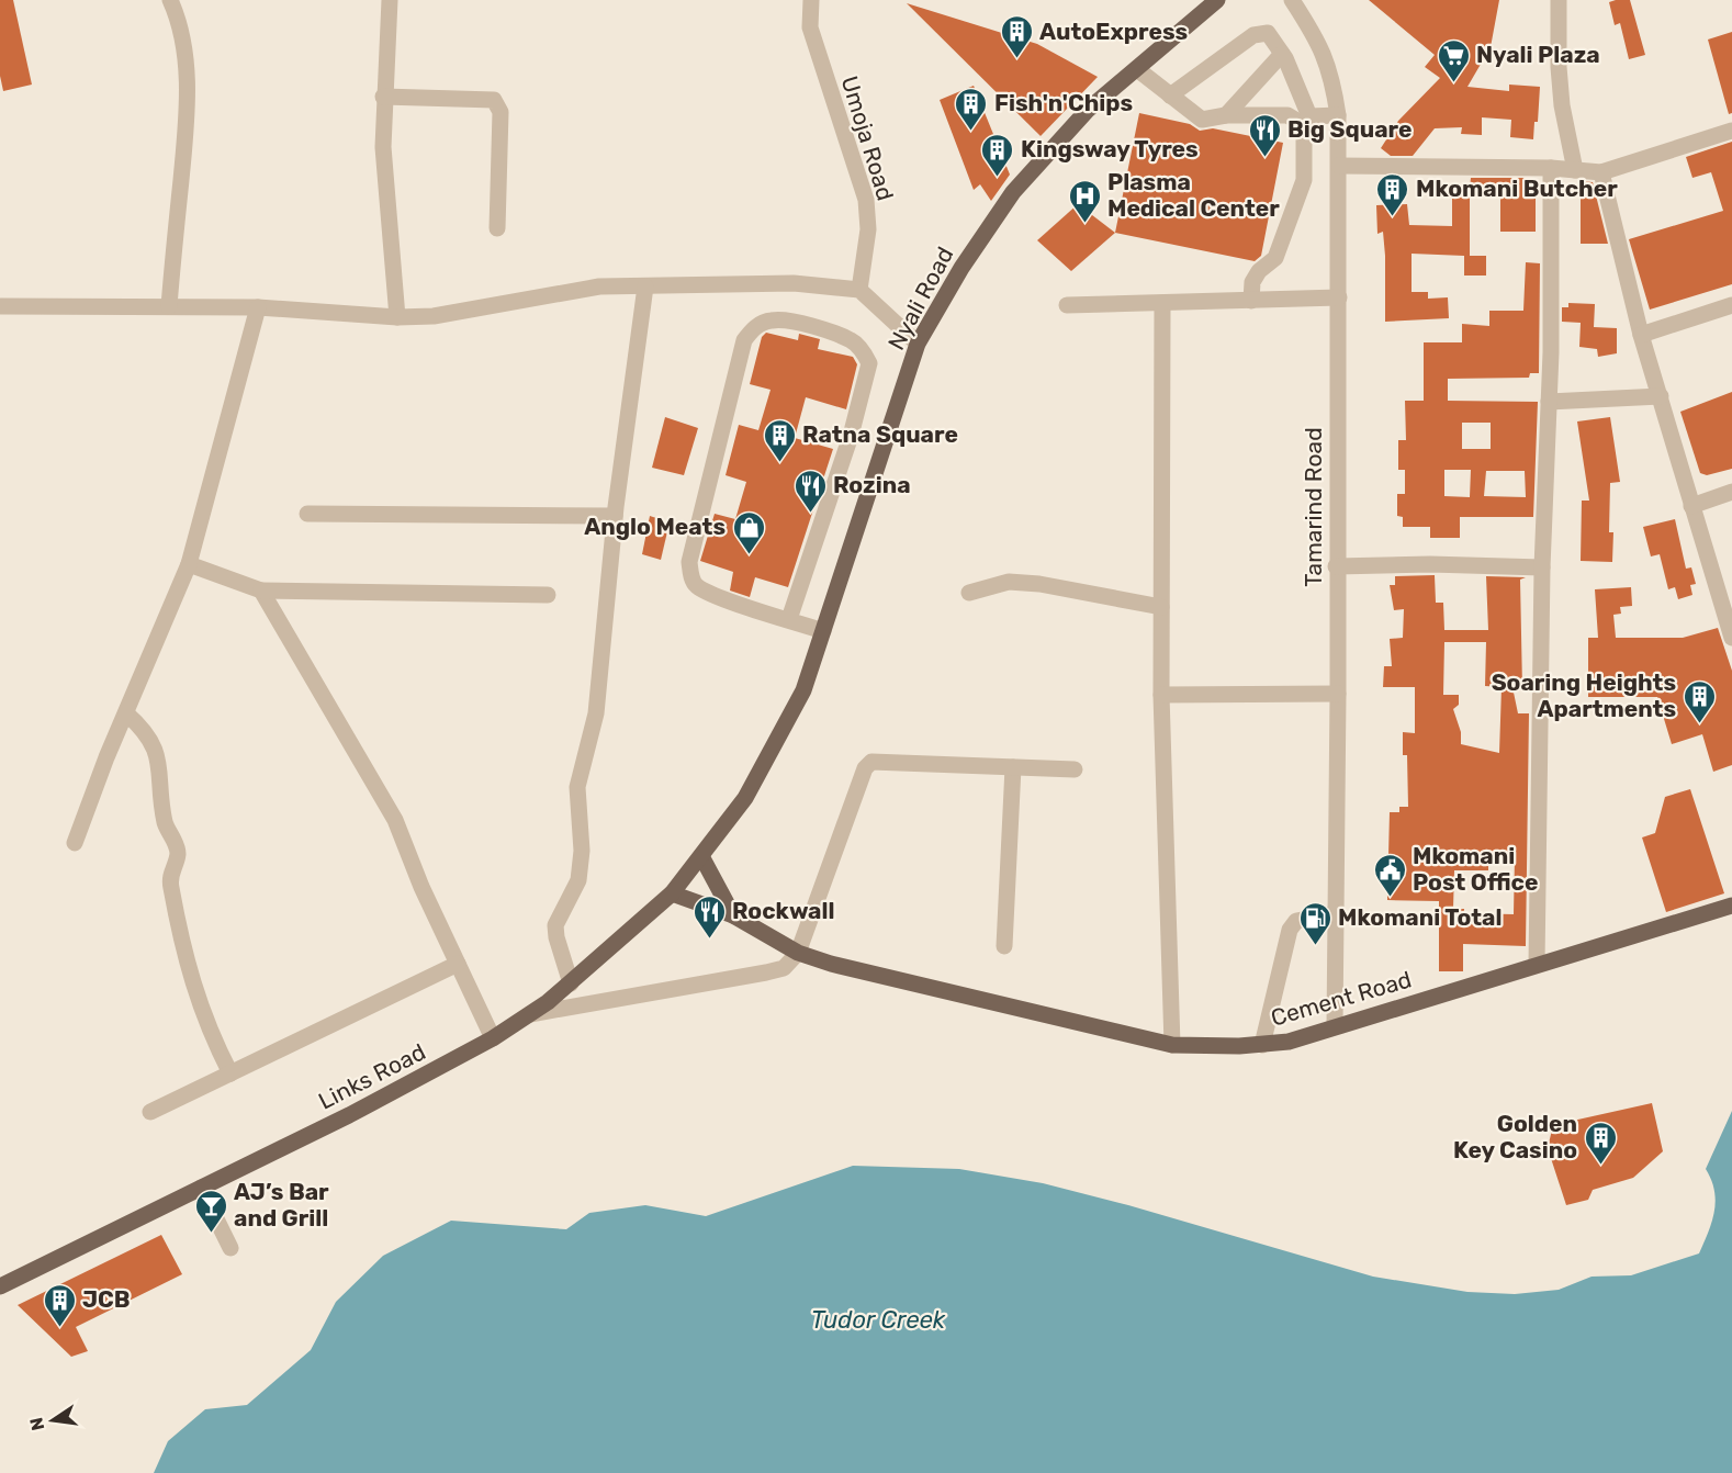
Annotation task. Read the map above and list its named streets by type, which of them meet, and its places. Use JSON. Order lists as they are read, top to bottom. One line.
{"streets":{"main road":["Nyali Road","Cement Road","Links Road"],"street":["Umoja Road","Tamarind Road"]},"crossings":[["Nyali Road","Links Road"],["Tamarind Road","Cement Road"],["Cement Road","Links Road"]],"water":["Tudor Creek"],"places":{"building":["AutoExpress","Fish'n'Chips","Kingsway Tyres","Mkomani Butcher","Ratna Square","Soaring Heights Apartments","Golden Key Casino","JCB"],"supermarket":["Nyali Plaza"],"restaurant":["Big Square","Rozina","Rockwall"],"hospital":["Plasma Medical Center"],"shop":["Anglo Meats"],"public building":["Mkomani Post Office"],"fuel station":["Mkomani Total"],"bar":["AJ’s Bar and Grill"]},"north":"left"}
